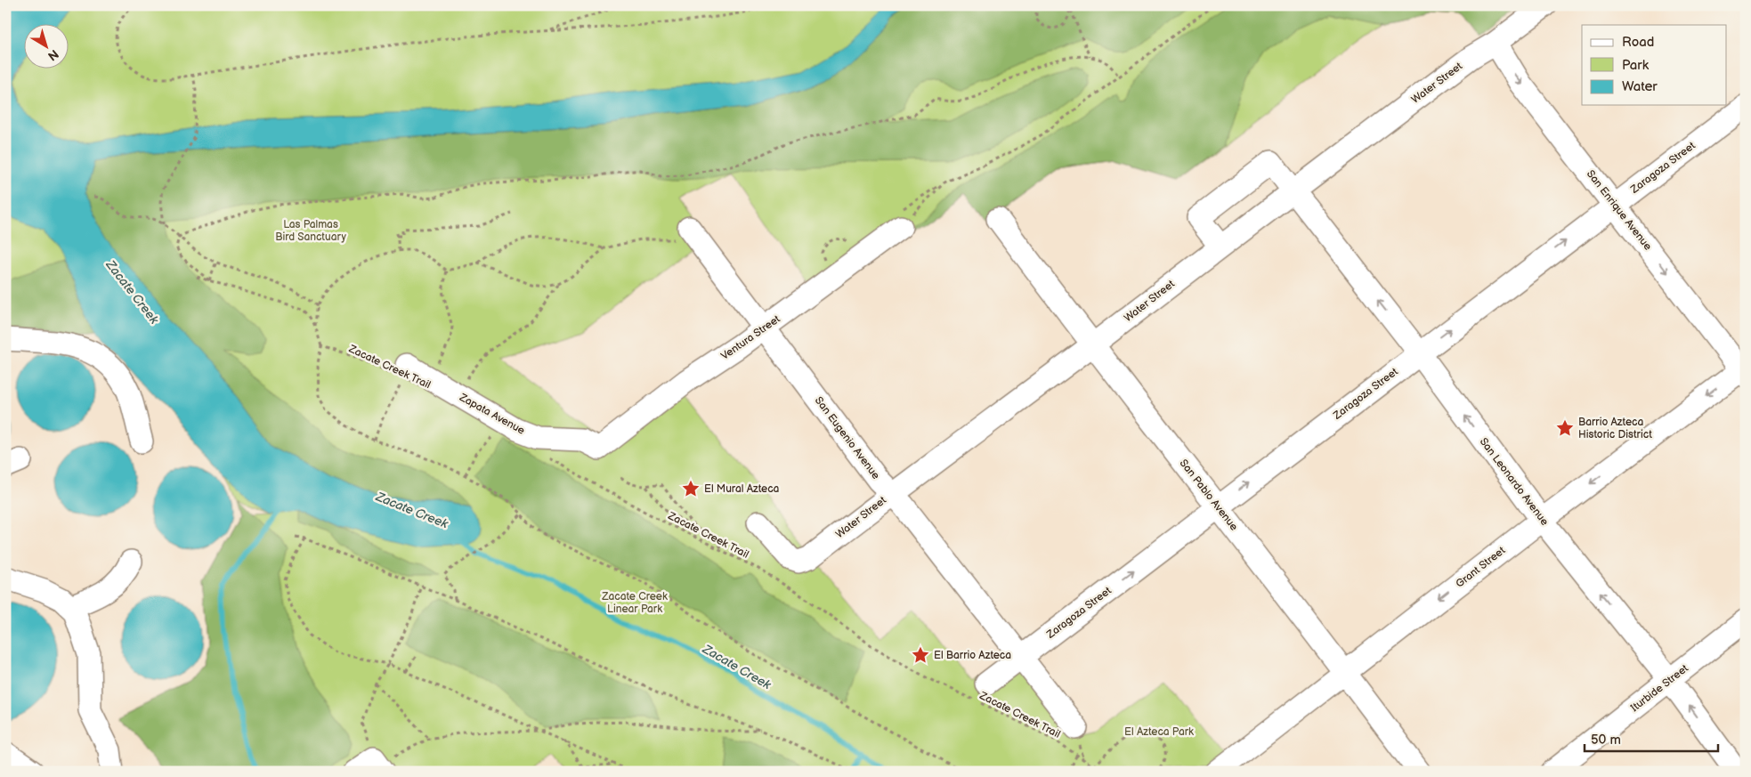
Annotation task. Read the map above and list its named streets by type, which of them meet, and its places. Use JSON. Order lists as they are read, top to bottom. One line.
{"streets":{"street":["Water Street","Zaragoza Street","San Enrique Avenue","Ventura Street","Zapata Avenue","San Eugenio Avenue","San Leonardo Avenue","San Pablo Avenue","Grant Street","Iturbide Street"],"path":["Zacate Creek Trail"]},"crossings":[["Water Street","San Enrique Avenue"],["Water Street","San Eugenio Avenue"],["Water Street","San Leonardo Avenue"],["Water Street","San Pablo Avenue"],["Zaragoza Street","San Enrique Avenue"],["Zaragoza Street","San Eugenio Avenue"],["Zaragoza Street","San Leonardo Avenue"],["Zaragoza Street","San Pablo Avenue"],["San Enrique Avenue","Grant Street"],["Ventura Street","Zapata Avenue"],["Ventura Street","San Eugenio Avenue"],["Zacate Creek Trail","Zapata Avenue"],["San Leonardo Avenue","Grant Street"],["San Leonardo Avenue","Iturbide Street"],["San Pablo Avenue","Grant Street"]],"one_way":["Zaragoza Street","San Enrique Avenue","San Leonardo Avenue","Grant Street"],"water":["Zacate Creek"],"parks":["Las Palmas Bird Sanctuary","Zacate Creek Linear Park","El Azteca Park"],"places":{"place":["Barrio Azteca Historic District","El Mural Azteca","El Barrio Azteca"]},"legend":["Road","Park","Water"],"scale_bar":"50 m","north":"bottom right"}
